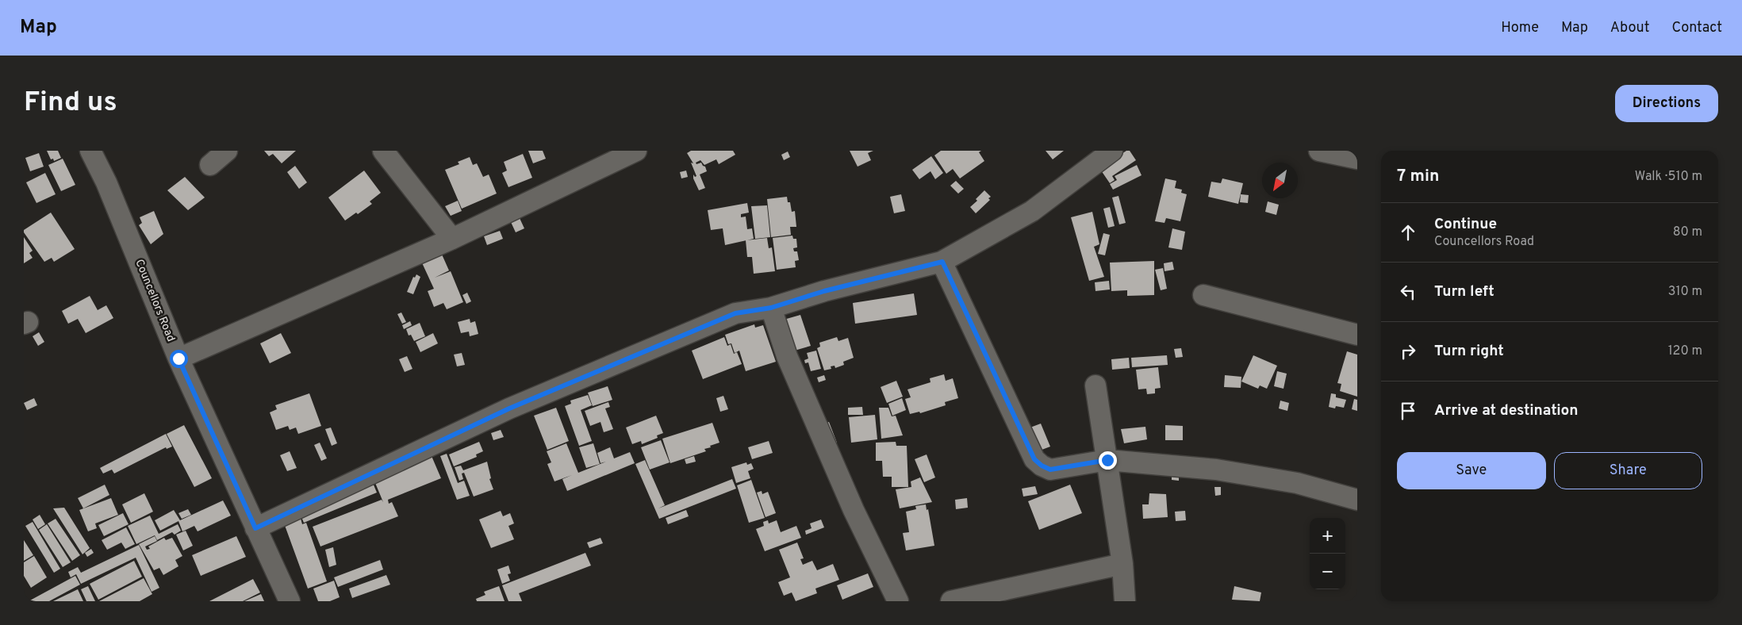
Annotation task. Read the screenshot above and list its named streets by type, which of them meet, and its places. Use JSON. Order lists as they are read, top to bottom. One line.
{"streets":{"street":["Councellors Road"]},"north":"bottom left","page":{"header":"Map","nav":["Home","Map","About","Contact"],"buttons":["Directions",["Save","Share"]],"title":"Find us","heading":["7 min","Walk · 510 m"],"list":[["Continue","Councellors Road","80 m"],["Turn left","310 m"],["Turn right","120 m"],"Arrive at destination"],"map_buttons":["+","−"]}}
